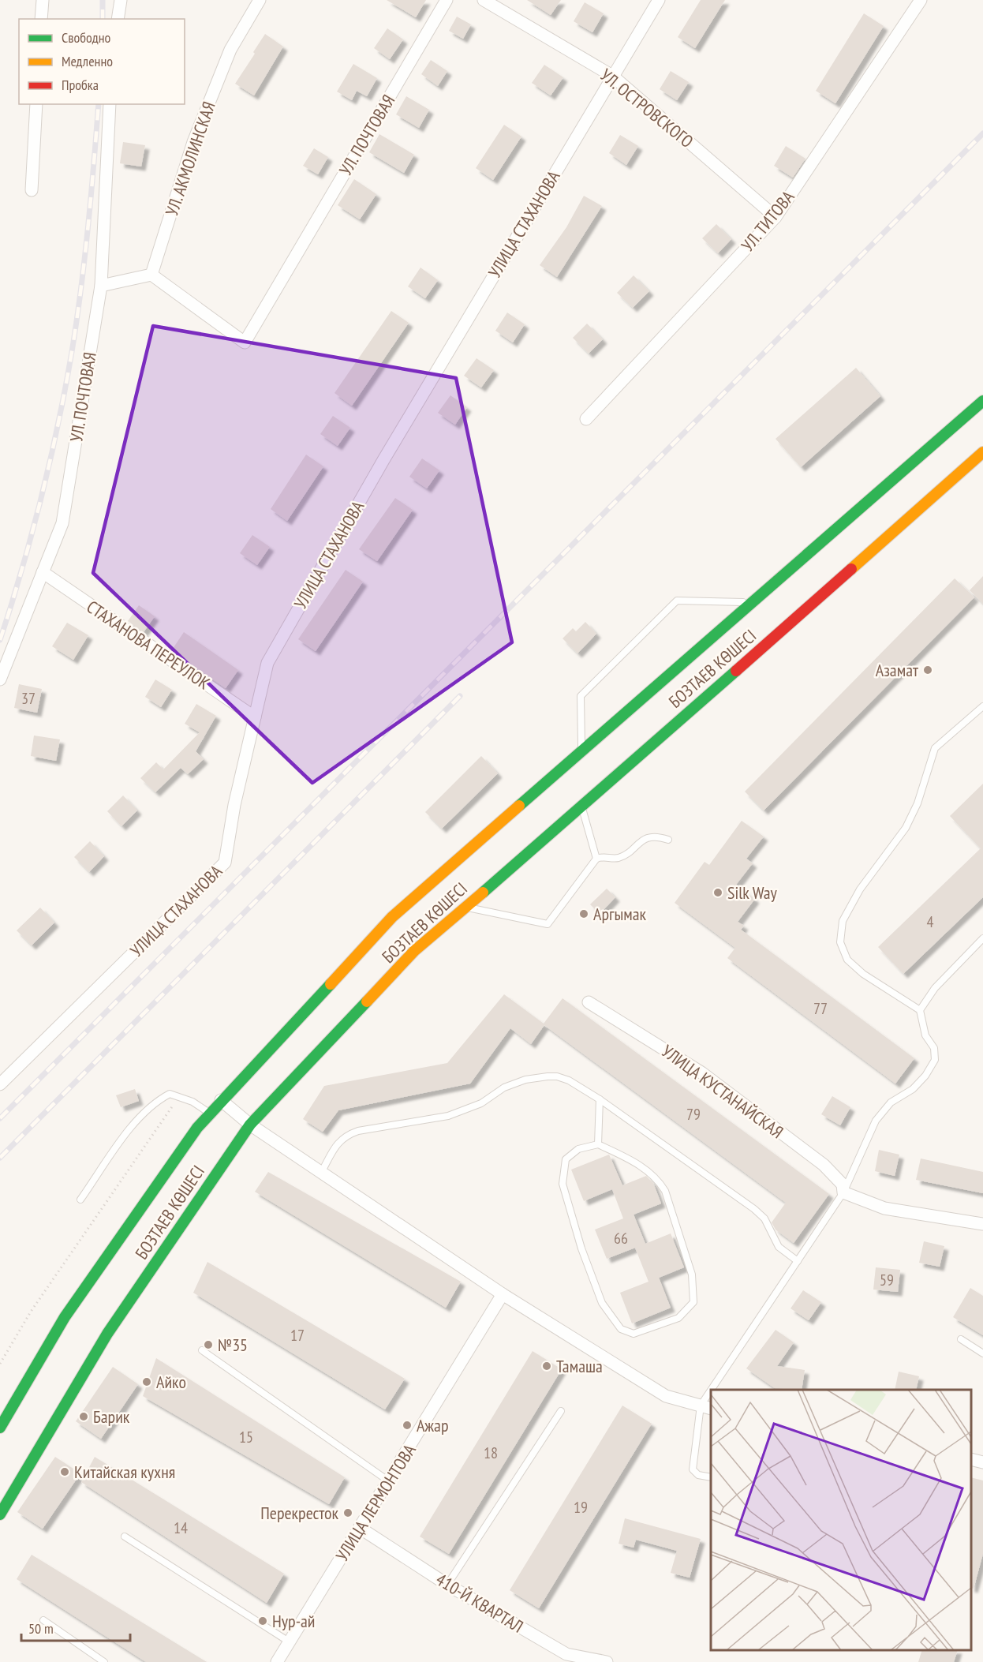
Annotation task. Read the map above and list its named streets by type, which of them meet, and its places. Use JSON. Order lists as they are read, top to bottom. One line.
{"streets":{"highway":["БОЗТАЕВ КӨШЕСІ"],"street":["УЛ. ОСТРОВСКОГО","УЛ. ПОЧТОВАЯ","УЛ. АКМОЛИНСКАЯ","УЛ. ТИТОВА","УЛИЦА СТАХАНОВА","СТАХАНОВА ПЕРЕУЛОК","УЛИЦА КУСТАНАЙСКАЯ","УЛИЦА ЛЕРМОНТОВА","410-Й КВАРТАЛ"]},"crossings":[["УЛ. ОСТРОВСКОГО","УЛ. ТИТОВА"],["УЛ. ОСТРОВСКОГО","УЛИЦА СТАХАНОВА"],["УЛ. ПОЧТОВАЯ","УЛ. АКМОЛИНСКАЯ"],["УЛ. ПОЧТОВАЯ","СТАХАНОВА ПЕРЕУЛОК"],["УЛИЦА СТАХАНОВА","СТАХАНОВА ПЕРЕУЛОК"],["УЛИЦА ЛЕРМОНТОВА","410-Й КВАРТАЛ"]],"places":["Азамат","Silk Way","Аргымак","№35","Тамаша","Айко","Барик","Ажар","Китайская кухня","Перекресток","Нур-ай"],"house_numbers":["37","4","77","79","66","59","17","15","18","19","14"],"legend":["Свободно","Медленно","Пробка"],"scale_bar":"50 m"}
